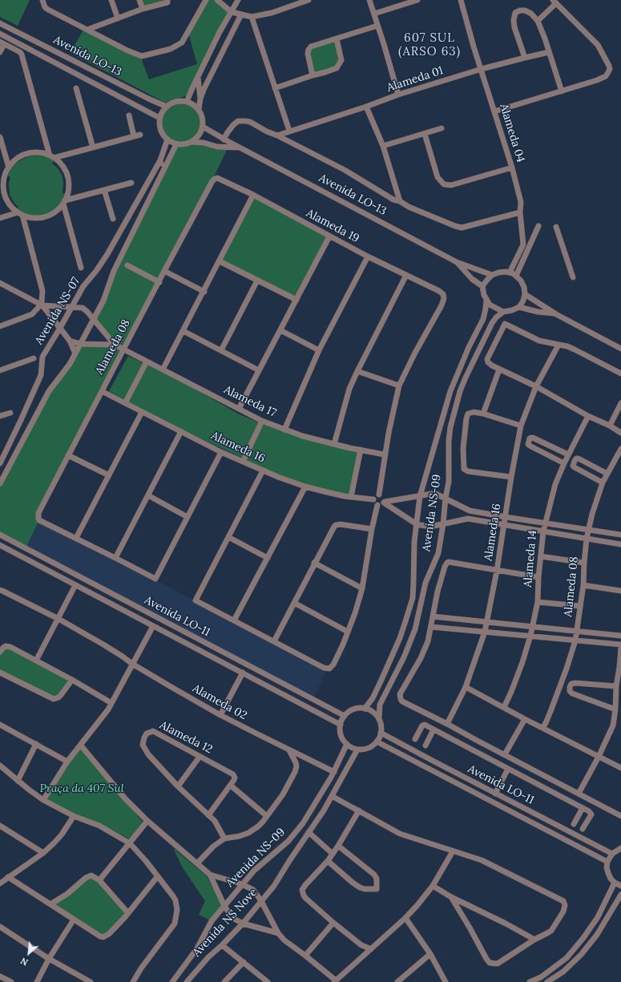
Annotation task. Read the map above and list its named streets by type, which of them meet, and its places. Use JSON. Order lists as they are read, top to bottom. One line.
{"streets":{"street":["Avenida LO-13","Alameda 01","Alameda 04","Alameda 19","Avenida NS-07","Alameda 08","Alameda 17","Alameda 16","Avenida NS-09","Alameda 14","Avenida LO-11","Alameda 02","Alameda 12","Avenida NS Nove"]},"crossings":[["Avenida LO-13","Avenida NS-07"],["Avenida LO-13","Avenida NS-09"],["Alameda 01","Alameda 04"],["Alameda 19","Alameda 08"],["Alameda 08","Alameda 17"],["Alameda 08","Alameda 16"],["Avenida NS-09","Avenida LO-11"],["Avenida NS-09","Alameda 02"],["Avenida NS-09","Avenida NS Nove"],["Avenida LO-11","Avenida NS Nove"]],"districts":["607 SUL (ARSO 63)"],"parks":["Praça da 407 Sul"],"north":"bottom left"}
